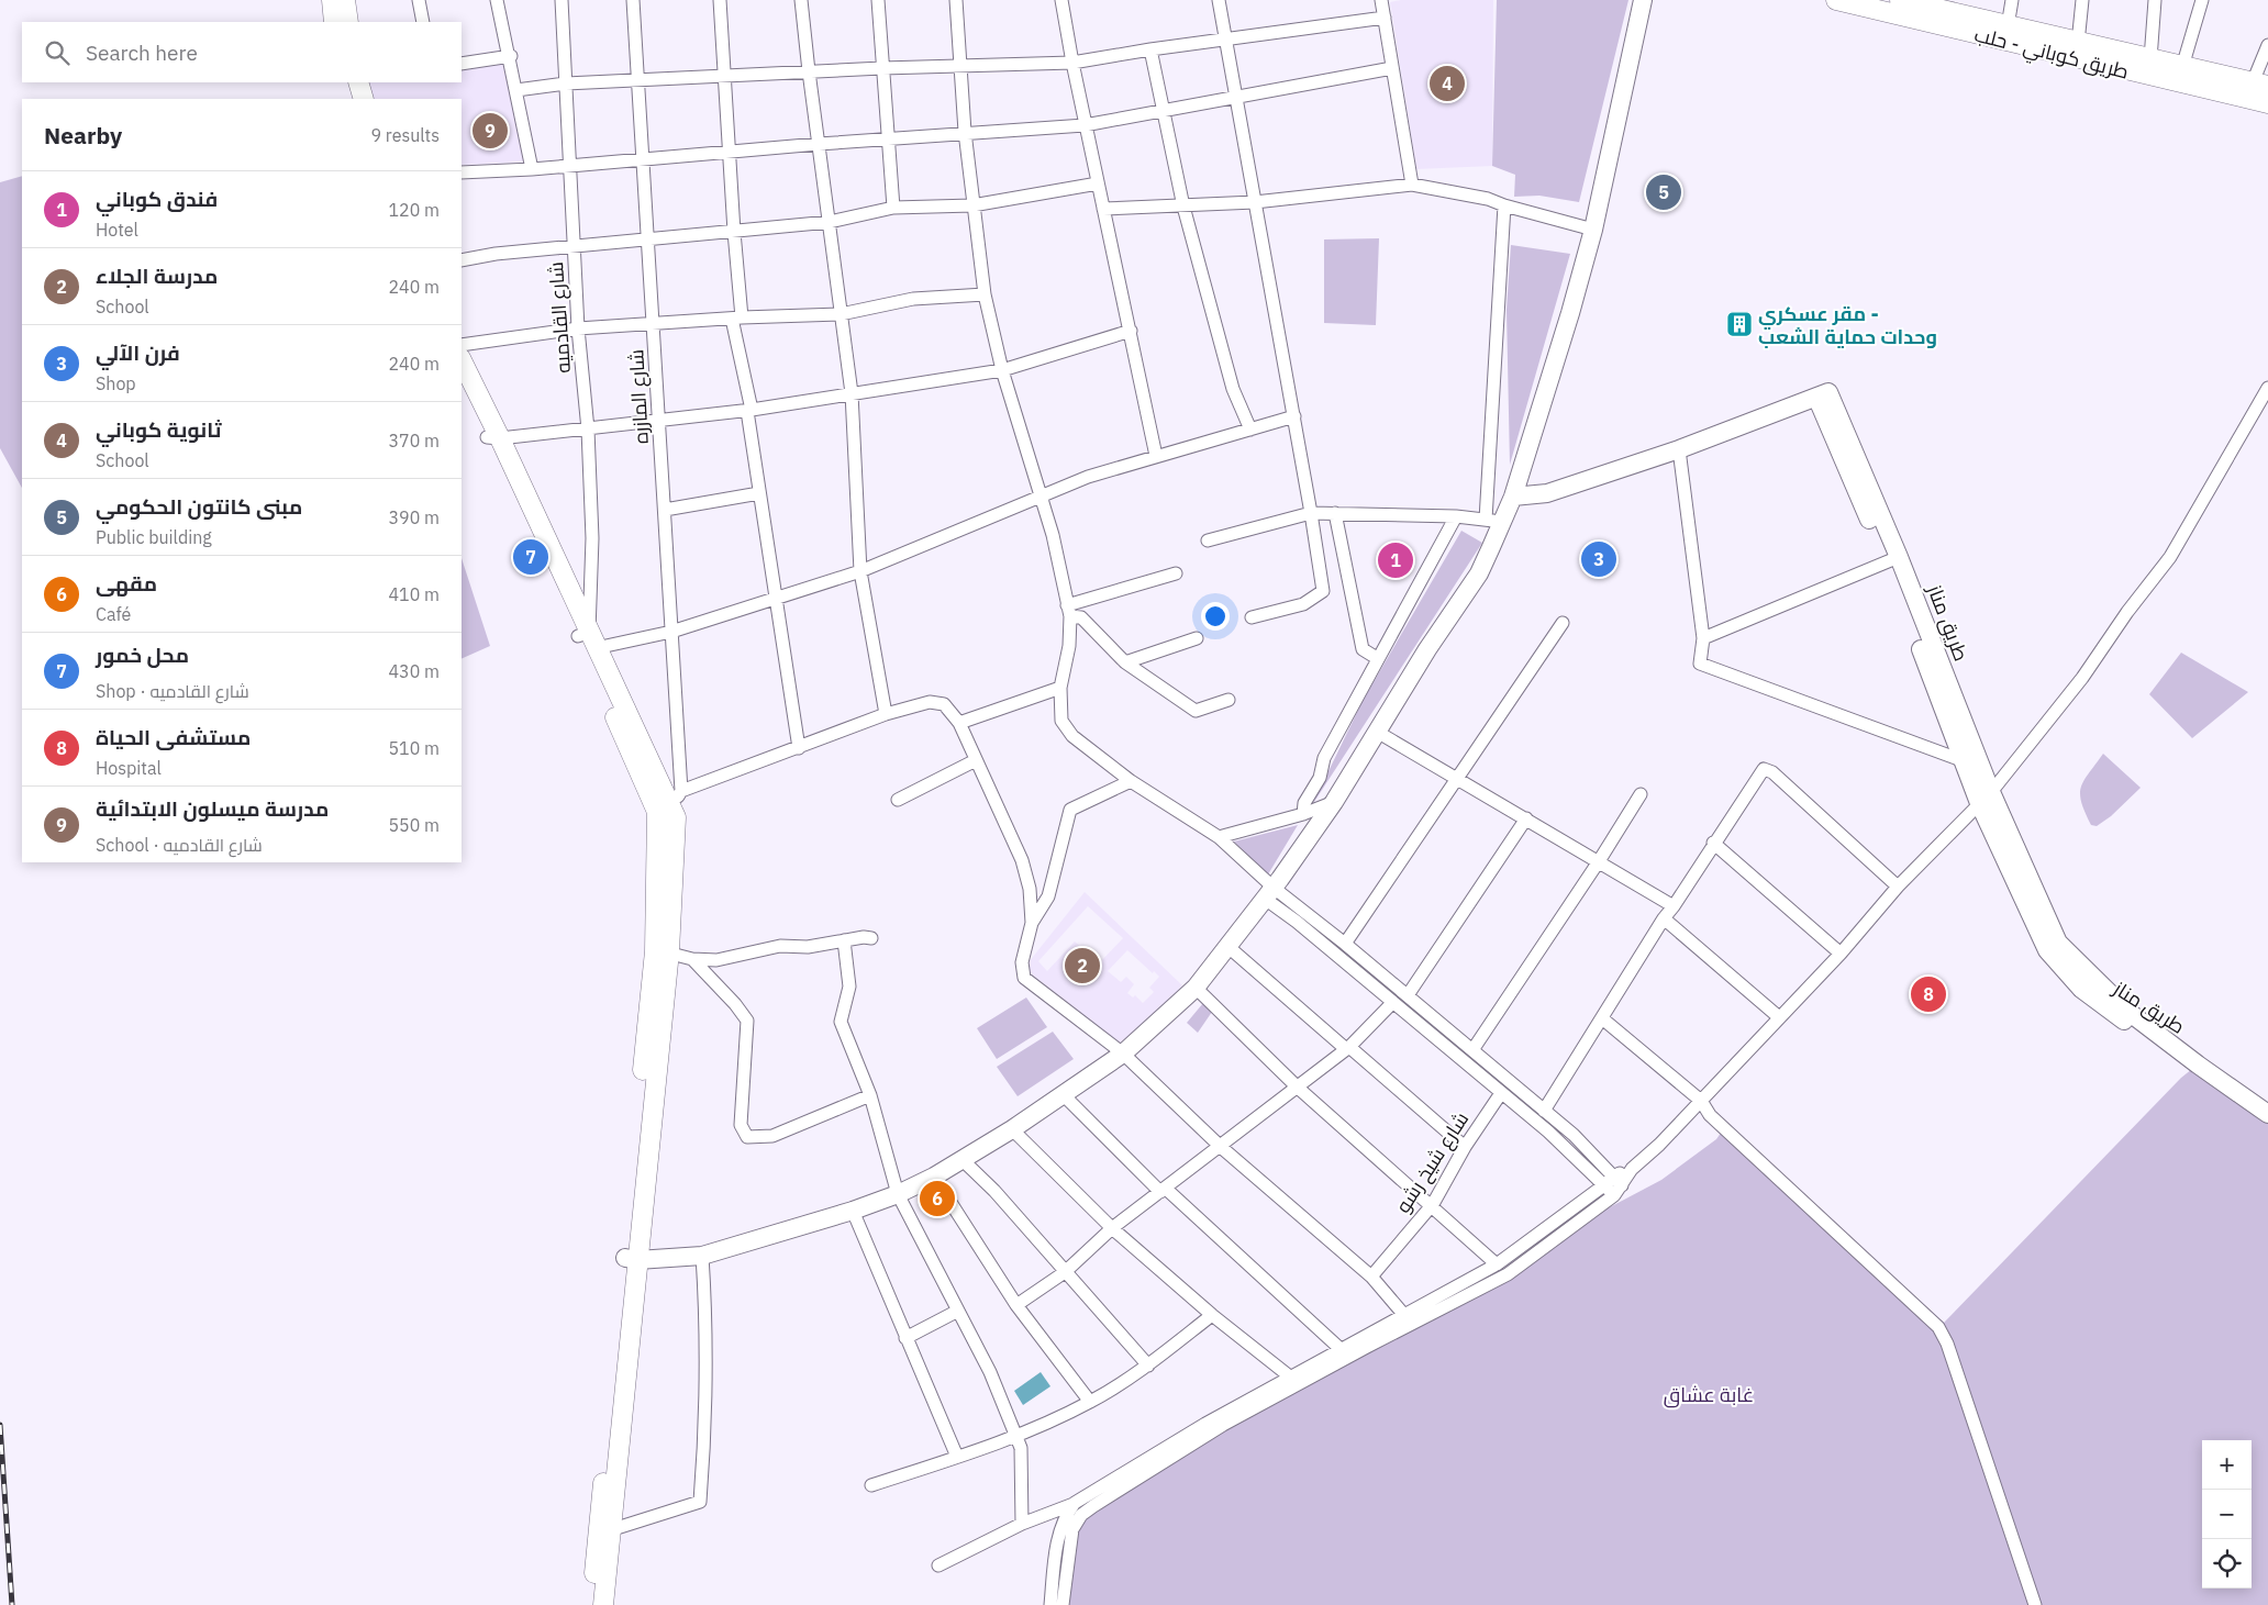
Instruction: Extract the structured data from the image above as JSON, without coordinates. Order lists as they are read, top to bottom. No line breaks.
{"streets":{"main road":["طريق كوباني - حلب","طريق مناز"],"street":["شارع القادميه","شارع المازره","شارع شيخ رشو"]},"parks":["غابة عشاق"],"places":{"building":["مقر عسكري - وحدات حماية الشعب"]},"page":{"search":"Search here","pins":["4","9","5","7","3","1","2","8","6"],"heading":["Nearby","9 results"],"list":[{"mark":"1","name":"فندق كوباني","note":"Hotel","value":"120 m"},{"mark":"2","name":"مدرسة الجلاء","note":"School","value":"240 m"},{"mark":"3","name":"فرن الآلي","note":"Shop","value":"240 m"},{"mark":"4","name":"ثانوية كوباني","note":"School","value":"370 m"},{"mark":"5","name":"مبنى كانتون الحكومي","note":"Public building","value":"390 m"},{"mark":"6","name":"مقهى","note":"Café","value":"410 m"},{"mark":"7","name":"محل خمور","note":"Shop · شارع القادميه","value":"430 m"},{"mark":"8","name":"مستشفى الحياة","note":"Hospital","value":"510 m"},{"mark":"9","name":"مدرسة ميسلون الابتدائية","note":"School · شارع القادميه","value":"550 m"}],"map_buttons":["+","−"]}}
